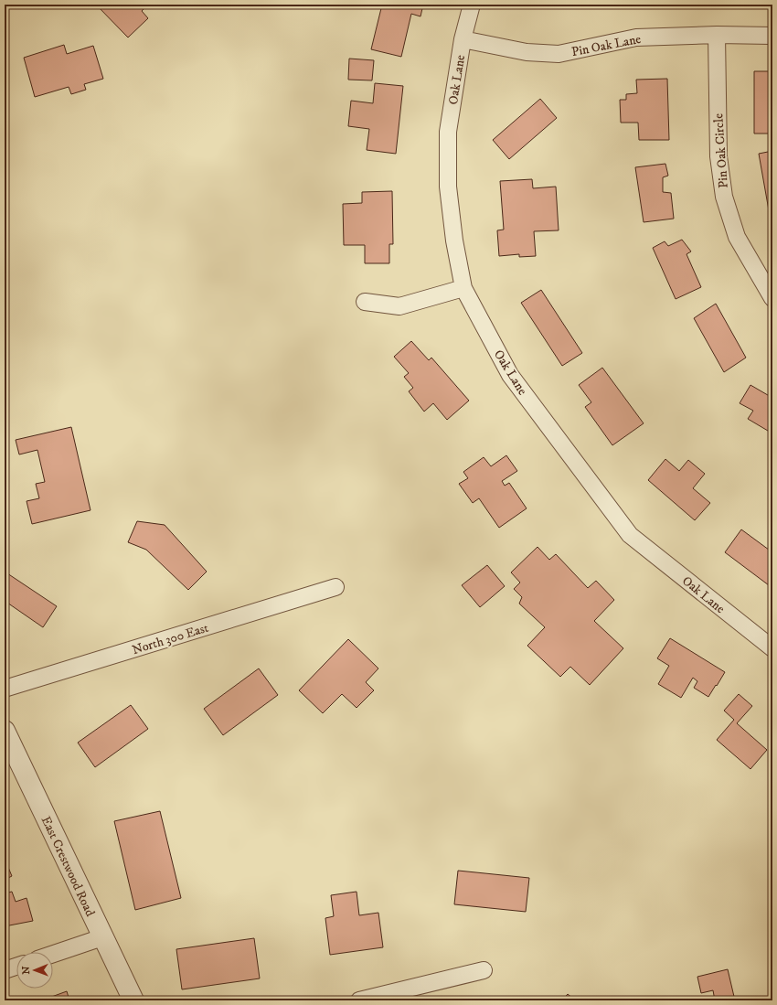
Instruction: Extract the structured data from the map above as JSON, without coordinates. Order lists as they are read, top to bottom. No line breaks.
{"streets":{"street":["Pin Oak Lane","Oak Lane","Pin Oak Circle","North 300 East","East Crestwood Road"]},"crossings":[["Pin Oak Lane","Oak Lane"],["Pin Oak Lane","Pin Oak Circle"]],"north":"left"}
